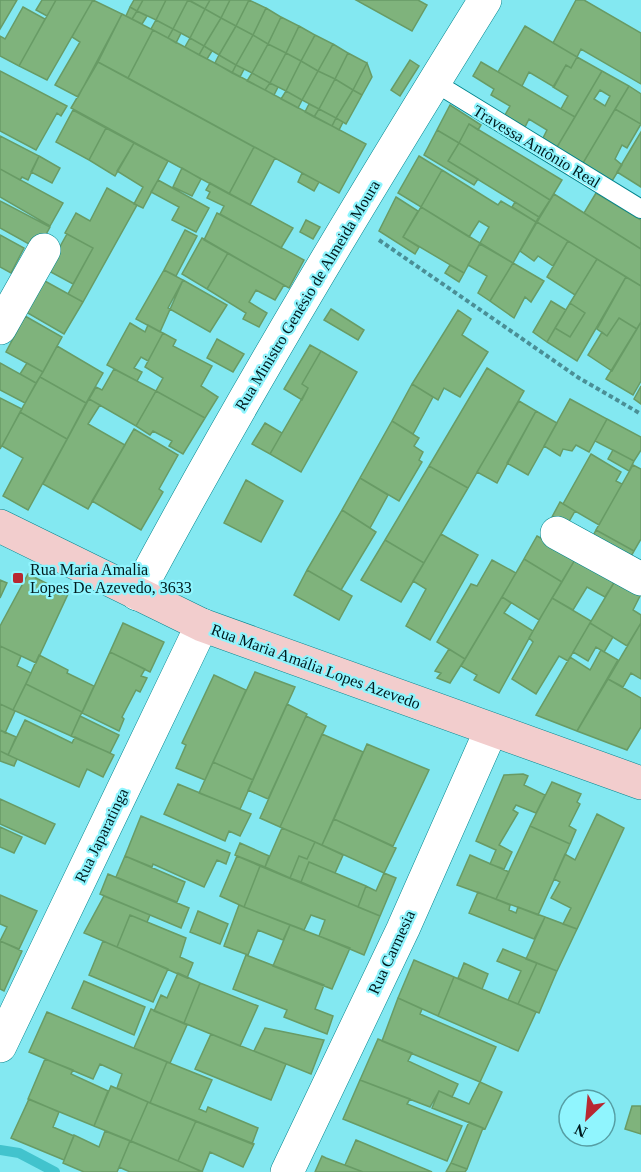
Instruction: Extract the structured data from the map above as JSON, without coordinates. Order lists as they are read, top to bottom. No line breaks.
{"streets":{"main road":["Rua Maria Amália Lopes Azevedo"],"street":["Rua Ministro Genésio de Almeida Moura","Rua Japaratinga","Rua Carmesia"],"lane":["Travessa Antônio Real"]},"crossings":[["Travessa Antônio Real","Rua Ministro Genésio de Almeida Moura"],["Rua Ministro Genésio de Almeida Moura","Rua Maria Amália Lopes Azevedo"],["Rua Maria Amália Lopes Azevedo","Rua Japaratinga"],["Rua Maria Amália Lopes Azevedo","Rua Carmesia"]],"places":{"transit":["Rua Maria Amalia Lopes De Azevedo, 3633"]},"north":"bottom left"}
